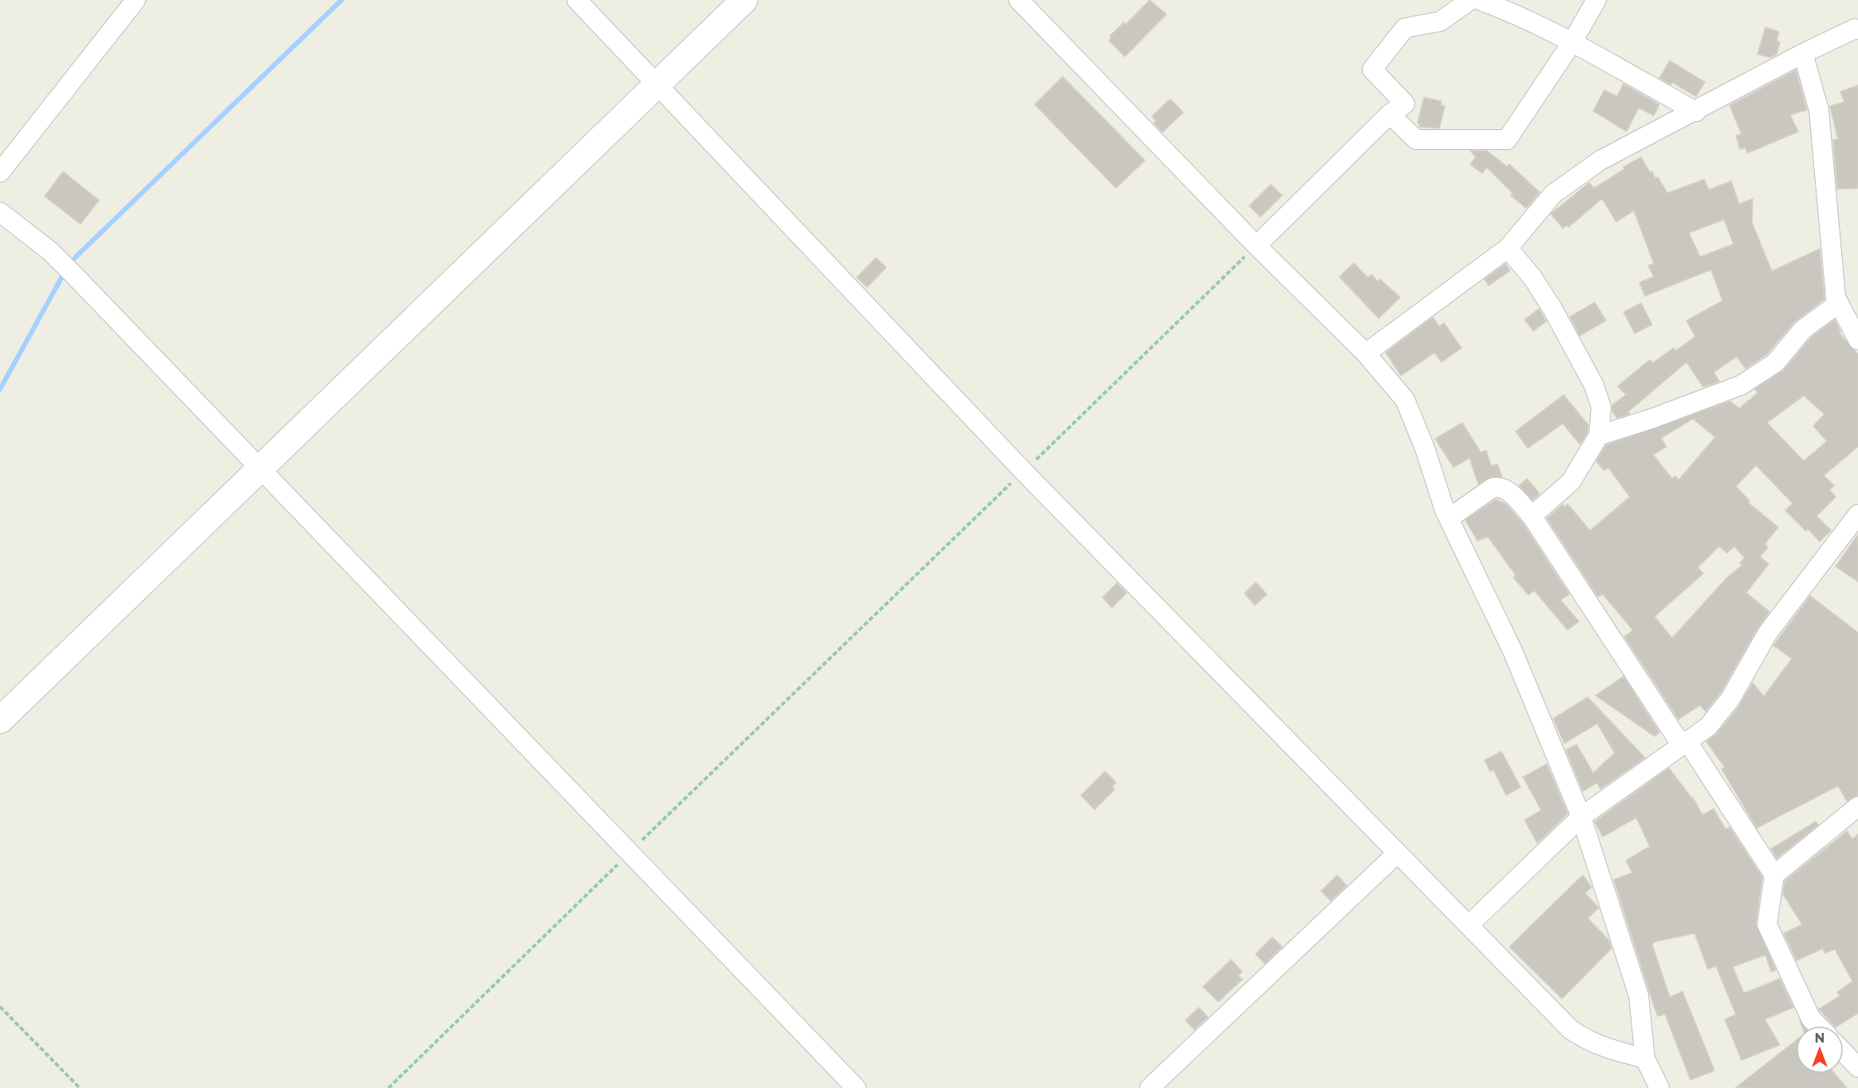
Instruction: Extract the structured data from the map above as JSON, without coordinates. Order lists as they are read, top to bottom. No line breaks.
{"north":"top"}
